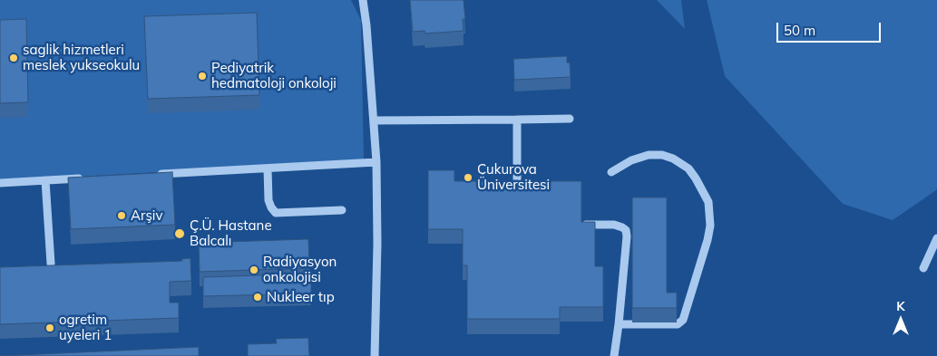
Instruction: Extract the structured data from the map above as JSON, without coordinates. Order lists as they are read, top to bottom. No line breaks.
{"places":["saglik hizmetleri meslek yukseokulu","Pediyatrik hedmatoloji onkoloji","Çukurova Üniversitesi","Arşiv","Ç.Ü. Hastane Balcalı","Radiyasyon onkolojisi","Nukleer tıp","ogretim uyeleri 1"],"scale_bar":"50 m","north":"top"}
